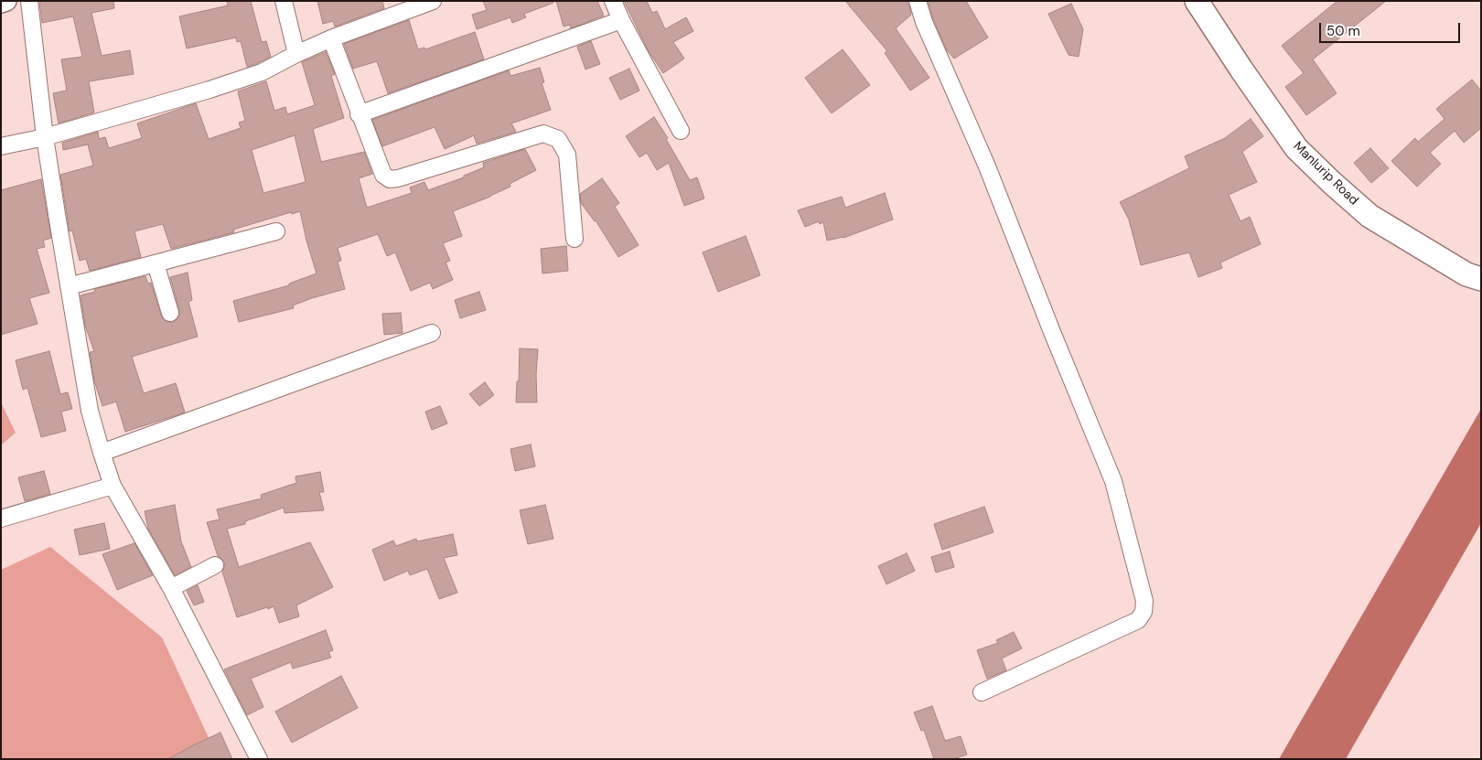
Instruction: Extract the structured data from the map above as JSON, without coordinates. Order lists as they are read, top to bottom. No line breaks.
{"streets":{"main road":["Manlurip Road"]},"scale_bar":"50 m"}
